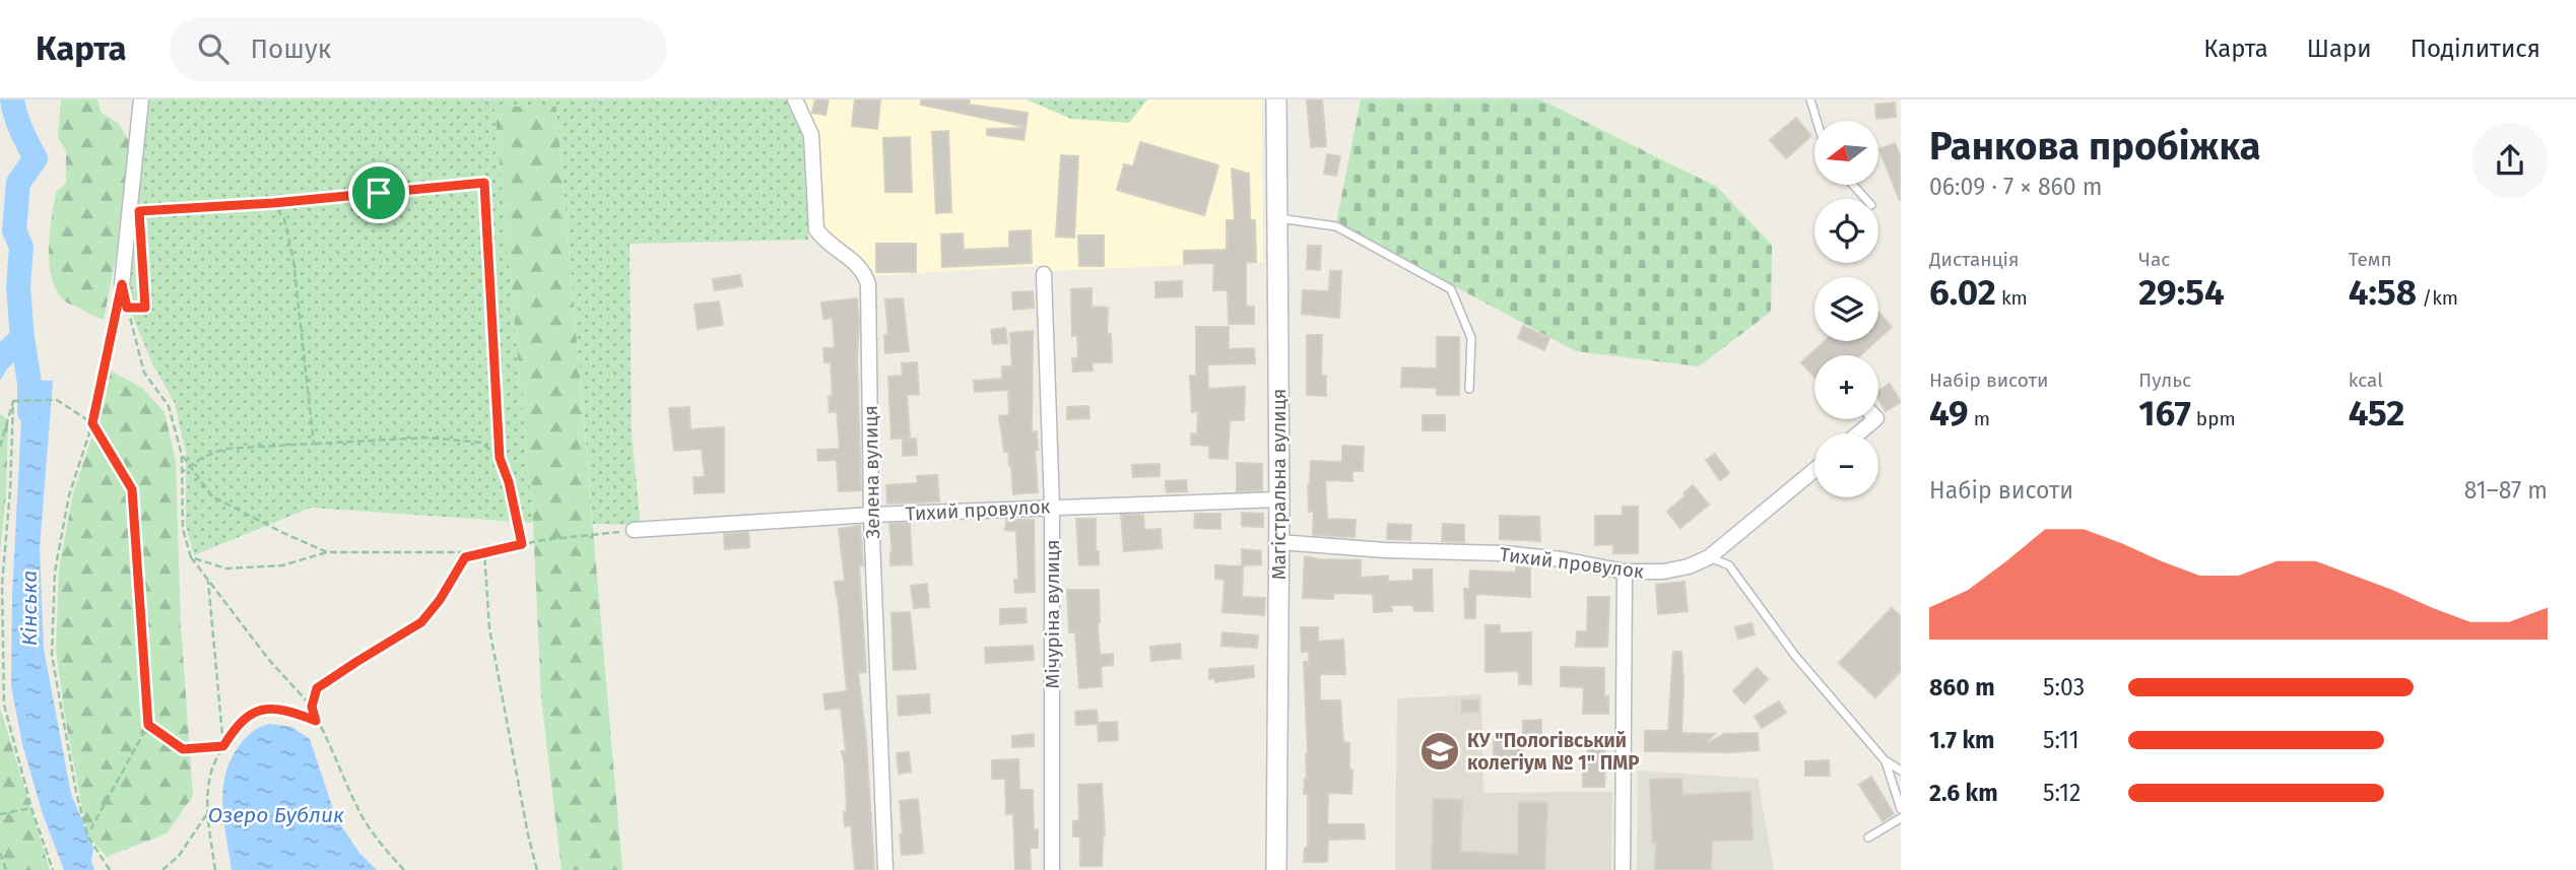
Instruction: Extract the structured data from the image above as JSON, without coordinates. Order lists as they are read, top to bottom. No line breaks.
{"streets":{"main road":["Магістральна вулиця"],"street":["Зелена вулиця","Тихий провулок","Мічуріна вулиця"]},"crossings":[["Зелена вулиця","Тихий провулок"],["Магістральна вулиця","Тихий провулок"],["Тихий провулок","Мічуріна вулиця"]],"water":["Кінська","Озеро Бублик"],"places":{"school or university":["КУ \"Пологівський колегіум № 1\" ПМР"]},"north":"left","page":{"header":"Карта","search":"Пошук","nav":["Карта","Шари","Поділитися"],"heading":["Ранкова пробіжка","06:09 · 7 × 860 m"],"map_buttons":["+","−"],"stats":[["Дистанція","6.02 km"],["Час","29:54"],["Темп","4:58 /km"],["Набір висоти","49 m"],["Пульс","167 bpm"],["kcal","452"]],"chart":["Набір висоти","81–87 m"],"list":[{"name":"860 m","note":"5:03"},{"name":"1.7 km","note":"5:11"},{"name":"2.6 km","note":"5:12"}]}}
